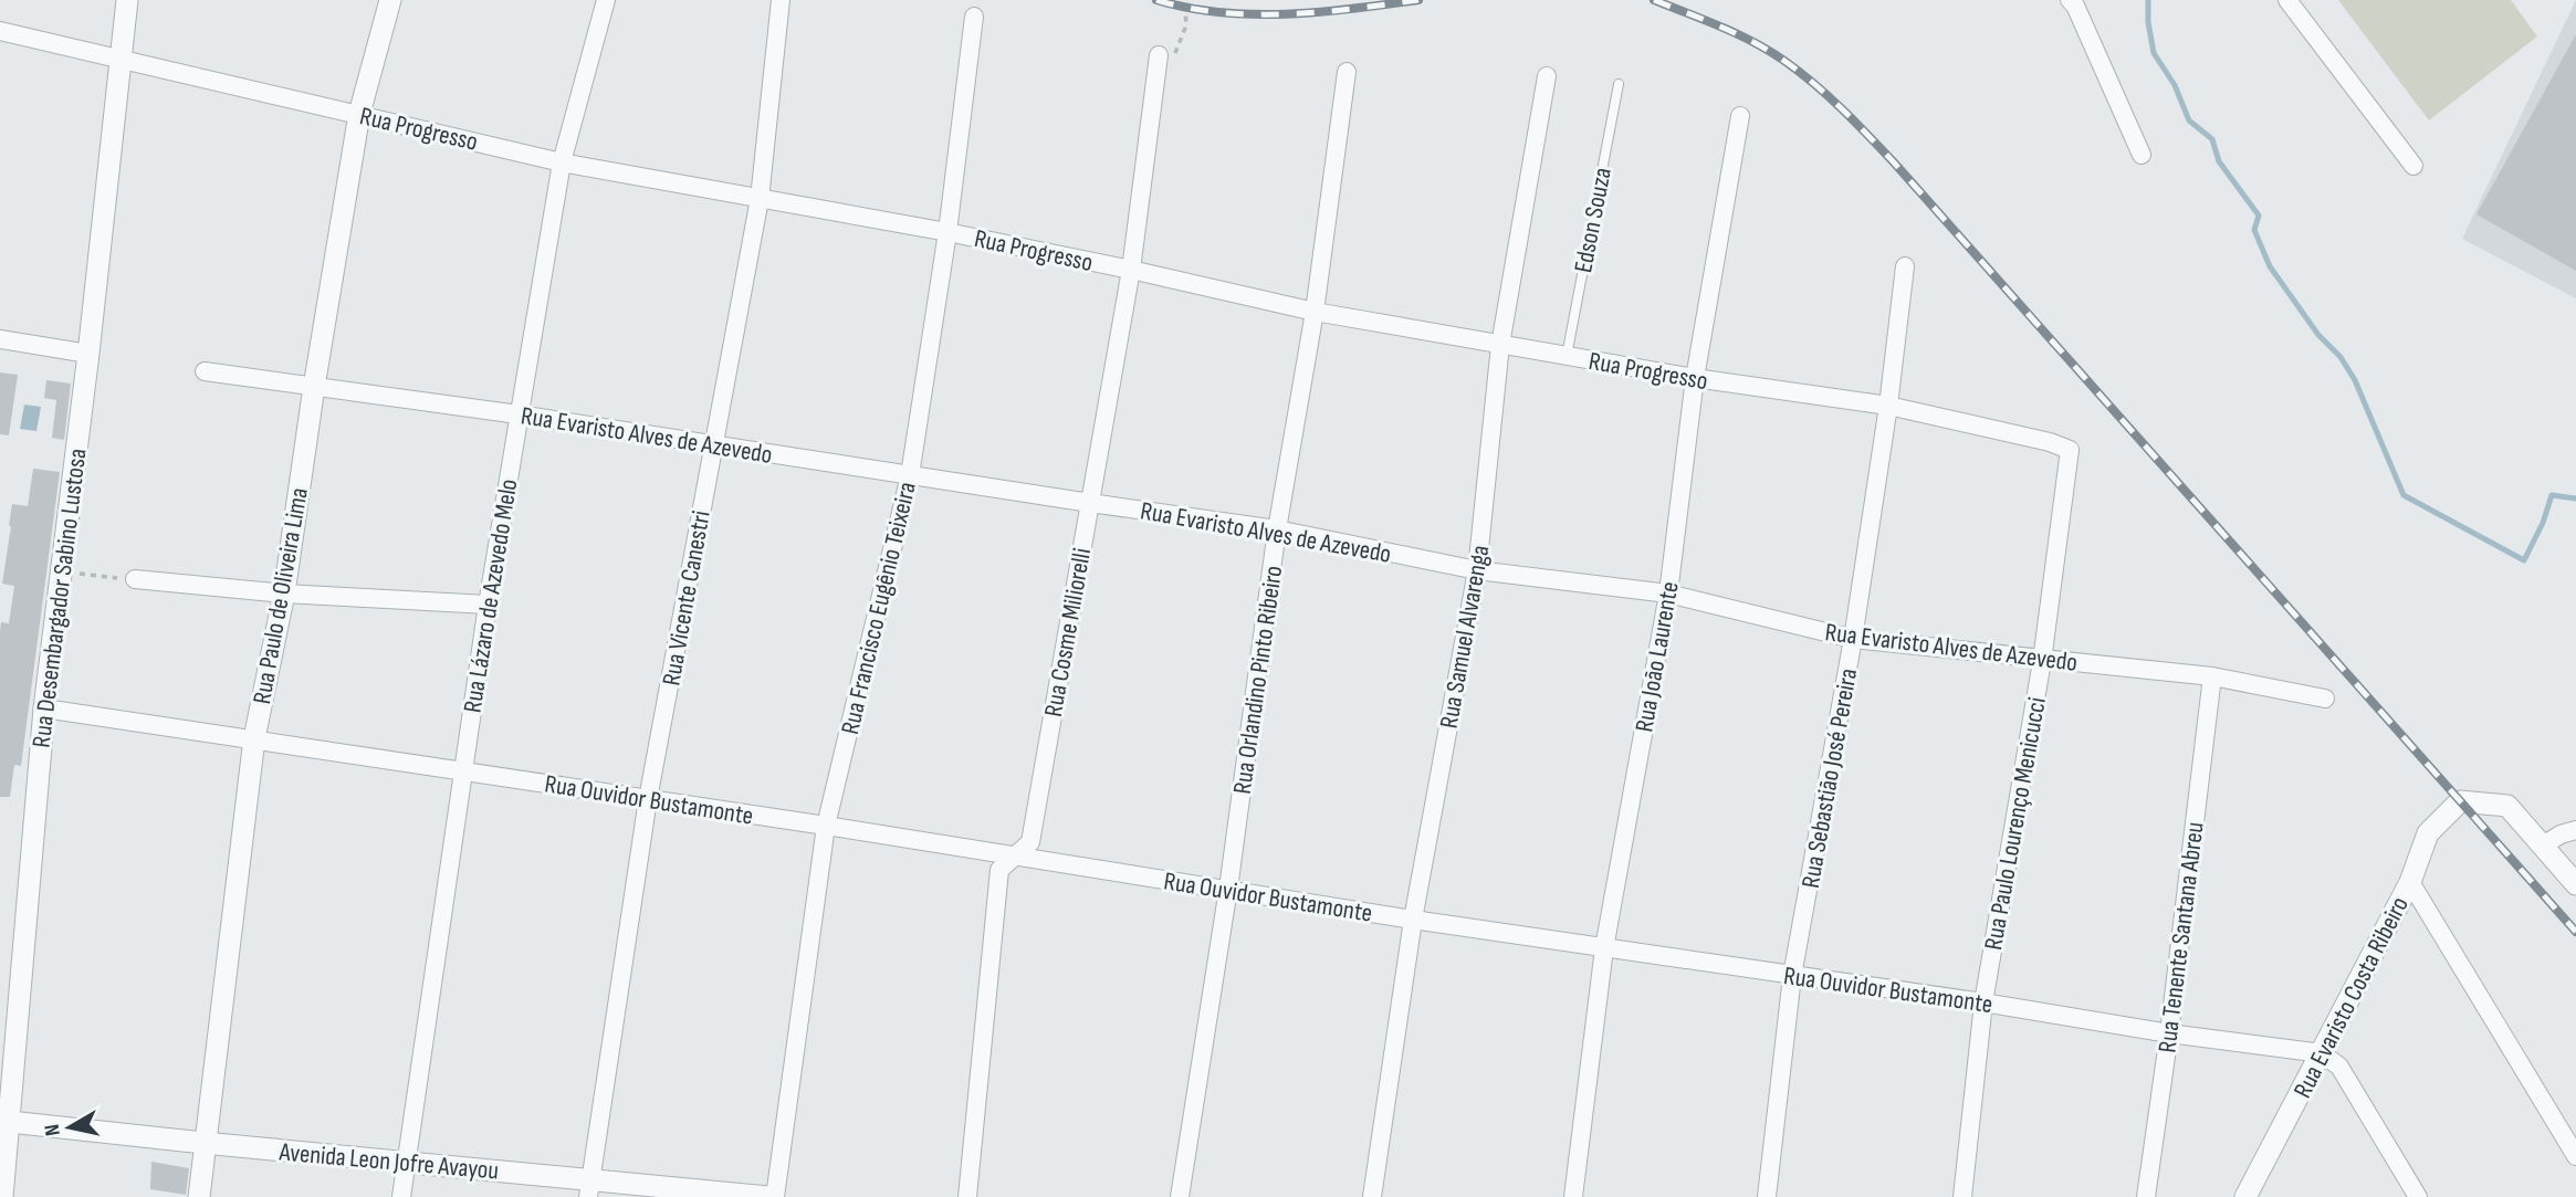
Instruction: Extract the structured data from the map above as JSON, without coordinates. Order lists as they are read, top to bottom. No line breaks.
{"streets":{"street":["Rua Progresso","Rua Evaristo Alves de Azevedo","Rua Paulo de Oliveira Lima","Rua Lázaro de Azevedo Melo","Rua Desembargador Sabino Lustosa","Rua Vicente Canestri","Rua Francisco Eugênio Teixeira","Rua Cosme Miliorelli","Rua Samuel Alvarenga","Rua João Laurente","Rua Orlandino Pinto Ribeiro","Rua Sebastião José Pereira","Rua Ouvidor Bustamonte","Rua Paulo Lourenço Menicucci","Rua Tenente Santana Abreu","Rua Evaristo Costa Ribeiro","Avenida Leon Jofre Avayou"],"lane":["Edson Souza"]},"crossings":[["Rua Progresso","Edson Souza"],["Rua Progresso","Rua Paulo de Oliveira Lima"],["Rua Progresso","Rua Lázaro de Azevedo Melo"],["Rua Progresso","Rua Desembargador Sabino Lustosa"],["Rua Progresso","Rua Vicente Canestri"],["Rua Progresso","Rua Francisco Eugênio Teixeira"],["Rua Progresso","Rua Cosme Miliorelli"],["Rua Progresso","Rua Samuel Alvarenga"],["Rua Progresso","Rua João Laurente"],["Rua Progresso","Rua Orlandino Pinto Ribeiro"],["Rua Progresso","Rua Sebastião José Pereira"],["Rua Progresso","Rua Paulo Lourenço Menicucci"],["Rua Evaristo Alves de Azevedo","Rua Paulo de Oliveira Lima"],["Rua Evaristo Alves de Azevedo","Rua Lázaro de Azevedo Melo"],["Rua Evaristo Alves de Azevedo","Rua Vicente Canestri"],["Rua Evaristo Alves de Azevedo","Rua Francisco Eugênio Teixeira"],["Rua Evaristo Alves de Azevedo","Rua Cosme Miliorelli"],["Rua Evaristo Alves de Azevedo","Rua Samuel Alvarenga"],["Rua Evaristo Alves de Azevedo","Rua João Laurente"],["Rua Evaristo Alves de Azevedo","Rua Orlandino Pinto Ribeiro"],["Rua Evaristo Alves de Azevedo","Rua Sebastião José Pereira"],["Rua Evaristo Alves de Azevedo","Rua Paulo Lourenço Menicucci"],["Rua Evaristo Alves de Azevedo","Rua Tenente Santana Abreu"],["Rua Paulo de Oliveira Lima","Rua Ouvidor Bustamonte"],["Rua Paulo de Oliveira Lima","Avenida Leon Jofre Avayou"],["Rua Lázaro de Azevedo Melo","Rua Ouvidor Bustamonte"],["Rua Lázaro de Azevedo Melo","Avenida Leon Jofre Avayou"],["Rua Desembargador Sabino Lustosa","Rua Ouvidor Bustamonte"],["Rua Desembargador Sabino Lustosa","Avenida Leon Jofre Avayou"],["Rua Vicente Canestri","Rua Ouvidor Bustamonte"],["Rua Vicente Canestri","Avenida Leon Jofre Avayou"],["Rua Francisco Eugênio Teixeira","Rua Ouvidor Bustamonte"],["Rua Cosme Miliorelli","Rua Ouvidor Bustamonte"],["Rua Samuel Alvarenga","Rua Ouvidor Bustamonte"],["Rua João Laurente","Rua Ouvidor Bustamonte"],["Rua Orlandino Pinto Ribeiro","Rua Ouvidor Bustamonte"],["Rua Sebastião José Pereira","Rua Ouvidor Bustamonte"],["Rua Ouvidor Bustamonte","Rua Paulo Lourenço Menicucci"],["Rua Ouvidor Bustamonte","Rua Tenente Santana Abreu"],["Rua Ouvidor Bustamonte","Rua Evaristo Costa Ribeiro"]],"north":"left"}
